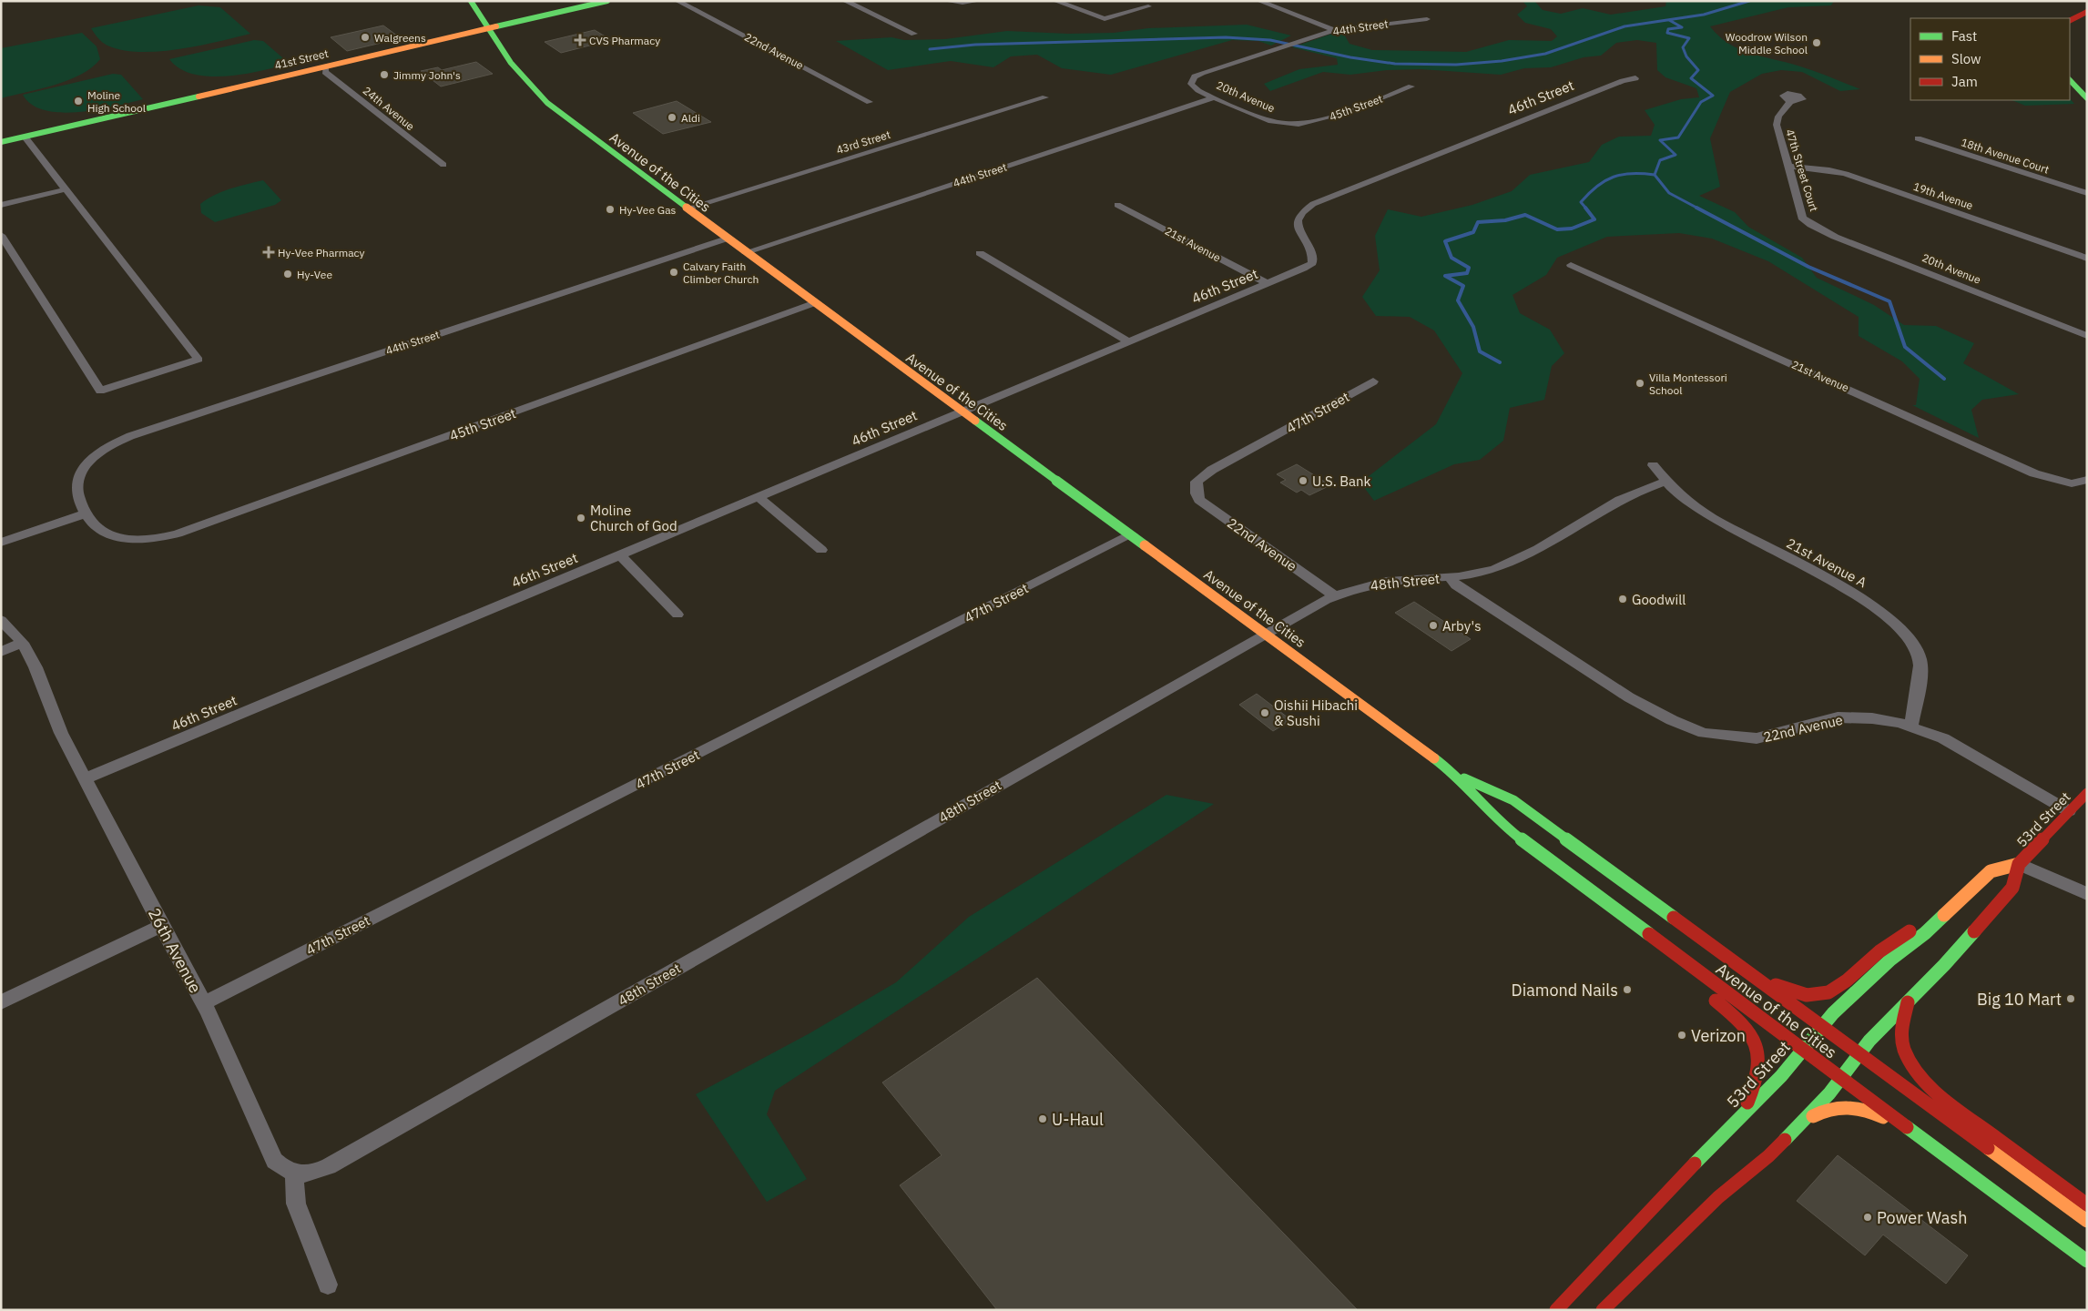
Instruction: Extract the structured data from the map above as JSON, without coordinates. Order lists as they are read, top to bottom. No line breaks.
{"streets":{"main road":["41st Street","Avenue of the Cities","53rd Street"],"street":["44th Street","22nd Avenue","20th Avenue","46th Street","45th Street","24th Avenue","43rd Street","18th Avenue Court","47th Street Court","19th Avenue","21st Avenue","47th Street","21st Avenue A","48th Street","26th Avenue"]},"crossings":[["44th Street","20th Avenue"],["44th Street","45th Street"],["44th Street","Avenue of the Cities"],["22nd Avenue","47th Street"],["22nd Avenue","21st Avenue A"],["22nd Avenue","48th Street"],["22nd Avenue","53rd Street"],["41st Street","24th Avenue"],["41st Street","Avenue of the Cities"],["20th Avenue","45th Street"],["20th Avenue","47th Street Court"],["46th Street","Avenue of the Cities"],["46th Street","21st Avenue"],["46th Street","26th Avenue"],["45th Street","Avenue of the Cities"],["43rd Street","Avenue of the Cities"],["47th Street Court","19th Avenue"],["Avenue of the Cities","47th Street"],["Avenue of the Cities","48th Street"],["Avenue of the Cities","53rd Street"],["47th Street","26th Avenue"],["21st Avenue A","48th Street"],["48th Street","26th Avenue"]],"places":{"other":["Walgreens","Woodrow Wilson Middle School","Jimmy John's","Moline High School","Aldi","Hy-Vee Gas","Calvary Faith Climber Church","Hy-Vee","Villa Montessori School","U.S. Bank","Moline Church of God","Goodwill","Arby's","Oishii Hibachi & Sushi","Diamond Nails","Big 10 Mart","Verizon","U-Haul","Power Wash"],"health":["CVS Pharmacy","Hy-Vee Pharmacy"]},"legend":["Fast","Slow","Jam"]}
